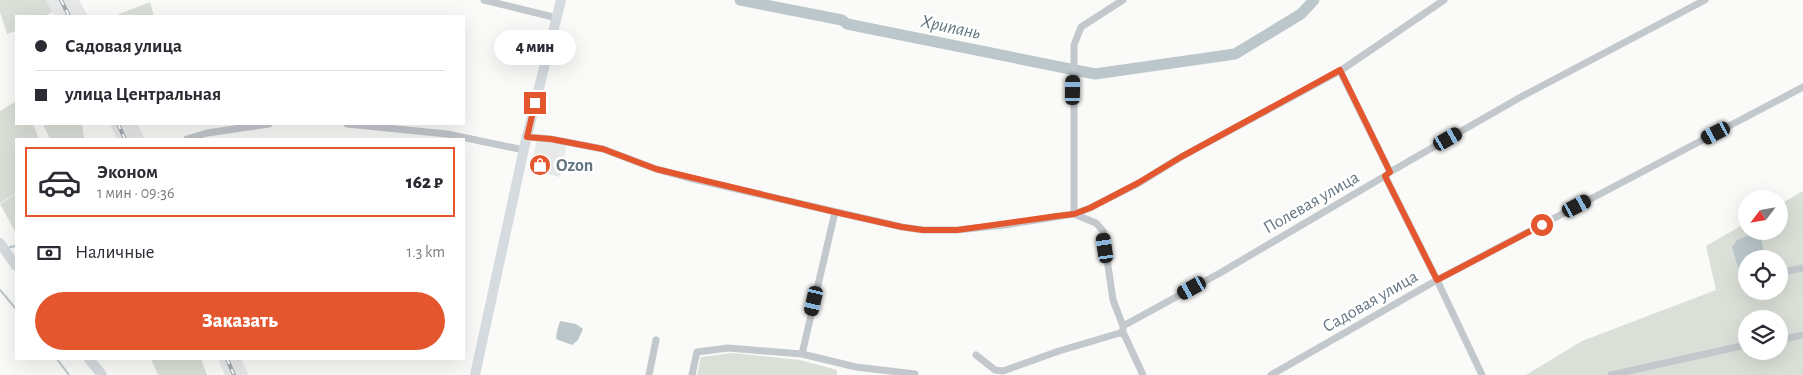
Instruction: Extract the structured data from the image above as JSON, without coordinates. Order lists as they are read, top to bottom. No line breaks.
{"streets":{"street":["Полевая улица","Садовая улица"]},"water":["Хрипань"],"places":{"shop":["Ozon"]},"north":"bottom left","page":{"banner":["Садовая улица","улица Центральная"],"bubble":"4 мин","list":[{"name":"Эконом","note":"1 мин · 09:36","value":"162 ₽"}],"pay":["Наличные","1.3 km"],"buttons":"Заказать"}}
